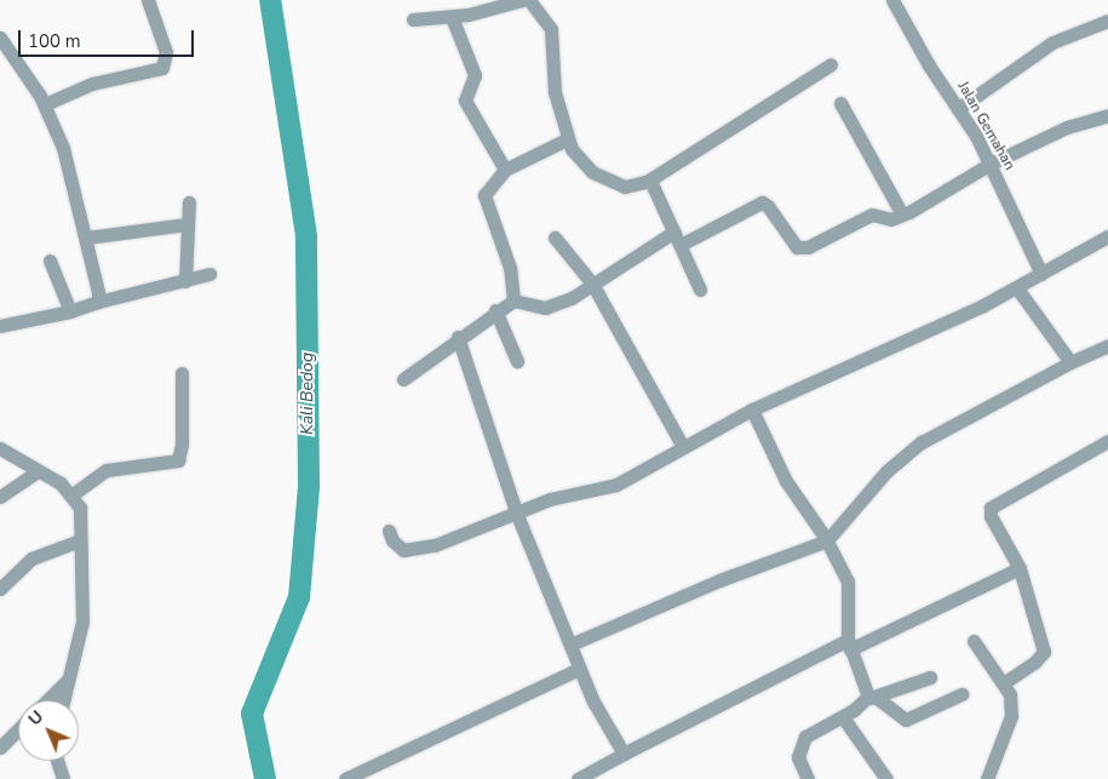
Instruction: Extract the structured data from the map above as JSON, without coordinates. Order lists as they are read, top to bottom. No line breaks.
{"streets":{"street":["Jalan Gemahan"]},"water":["Kali Bedog"],"scale_bar":"100 m","north":"top left"}
